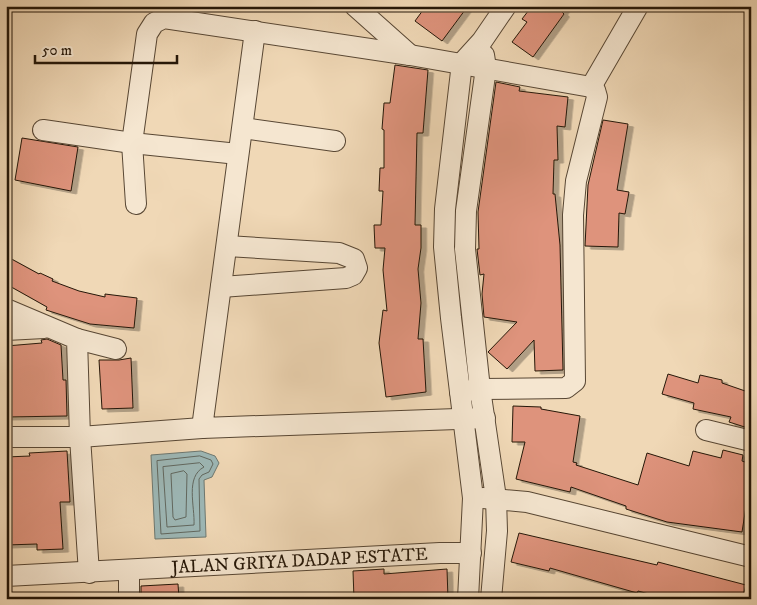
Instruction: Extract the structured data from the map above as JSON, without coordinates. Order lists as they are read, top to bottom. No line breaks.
{"streets":{"street":["JALAN GRIYA DADAP ESTATE"]},"scale_bar":"50 m"}
